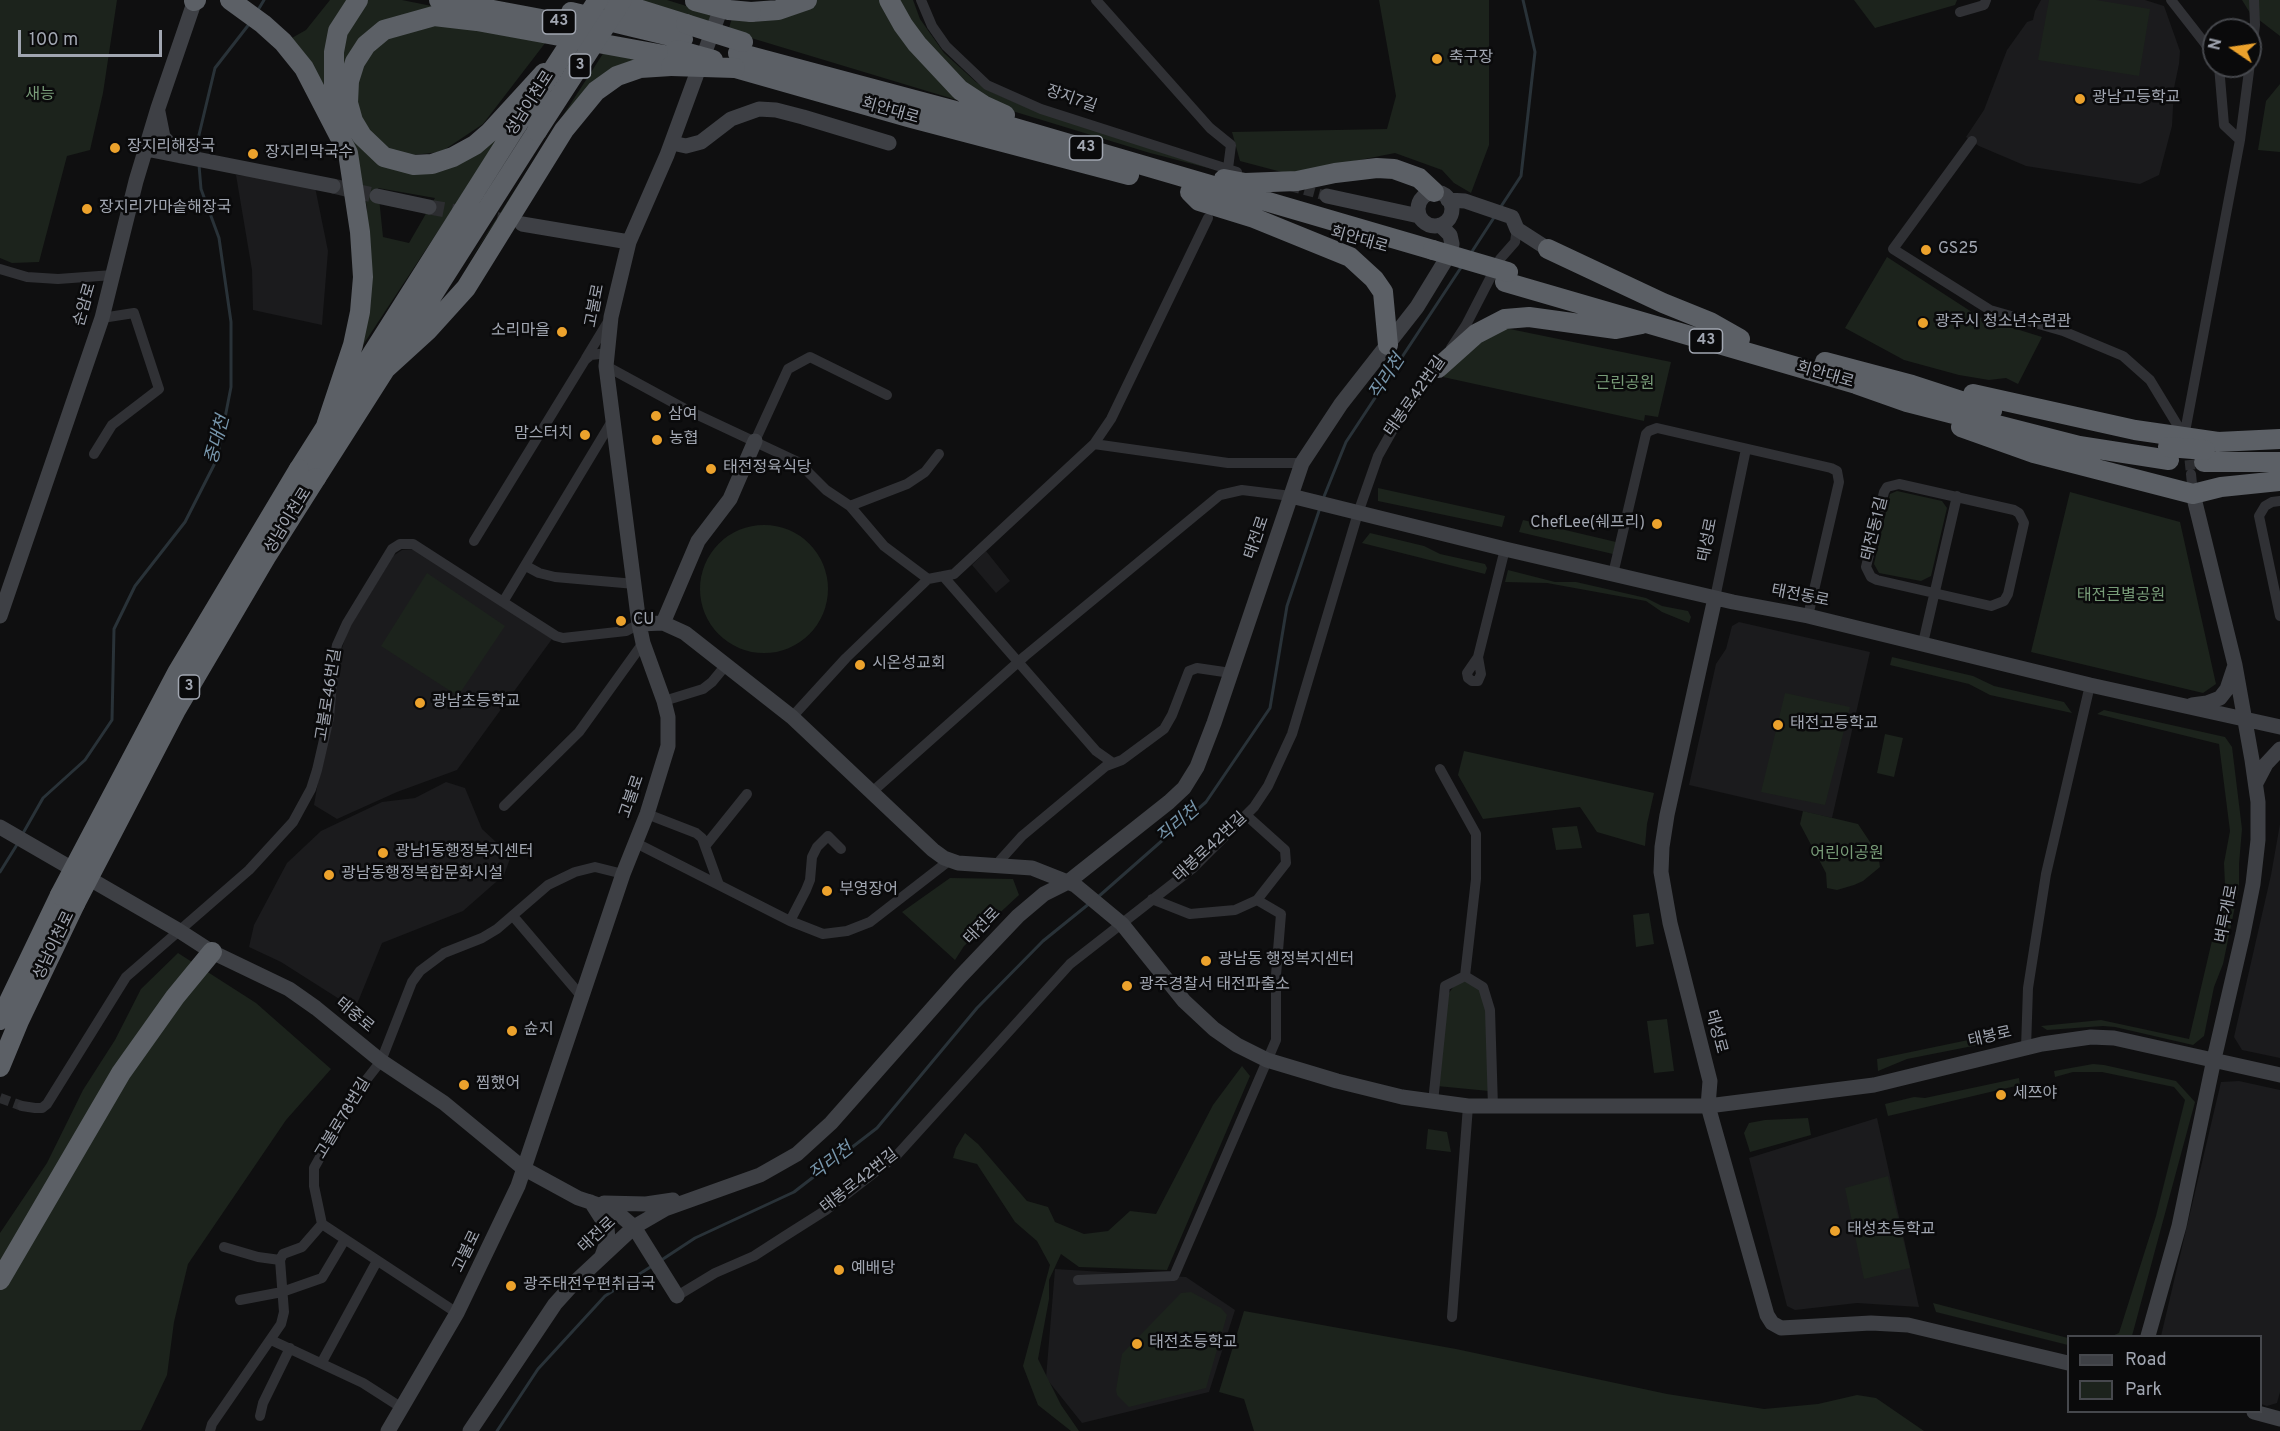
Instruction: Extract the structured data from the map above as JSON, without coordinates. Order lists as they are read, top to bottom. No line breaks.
{"streets":{"highway":["43","3","성남이천로","회안대로"],"street":["장지7길","순암로","고불로","태봉로42번길","태전동1길","태전로","태성로","태전동로","고불로46번길","벼루개로","태중로","태봉로","고불로78번길"]},"crossings":[["고불로","고불로46번길"],["고불로","태중로"],["고불로","고불로78번길"],["태봉로42번길","태전동로"],["태봉로42번길","태봉로"],["태전로","태전동로"],["태전로","태중로"],["태전로","태봉로"],["태성로","태전동로"],["태성로","태봉로"],["태전동로","벼루개로"],["고불로46번길","태중로"],["벼루개로","태봉로"],["태중로","고불로78번길"]],"water":["직리천","중대천"],"parks":["새능","근린공원","태전큰별공원","어린이공원"],"places":["축구장","광남고등학교","장지리해장국","장지리막국수","장지리가마솥해장국","GS25","광주시 청소년수련관","소리마을","삼여","맘스터치","농협","태전정육식당","ChefLee(쉐프리)","CU","시온성교회","광남초등학교","태전고등학교","광남1동행정복지센터","광남동행정복합문화시설","부영장어","광남동 행정복지센터","광주경찰서 태전파출소","슌지","찜했어","세쯔야","태성초등학교","예배당","광주태전우편취급국","태전초등학교"],"legend":["Road","Park"],"scale_bar":"100 m","north":"left"}
